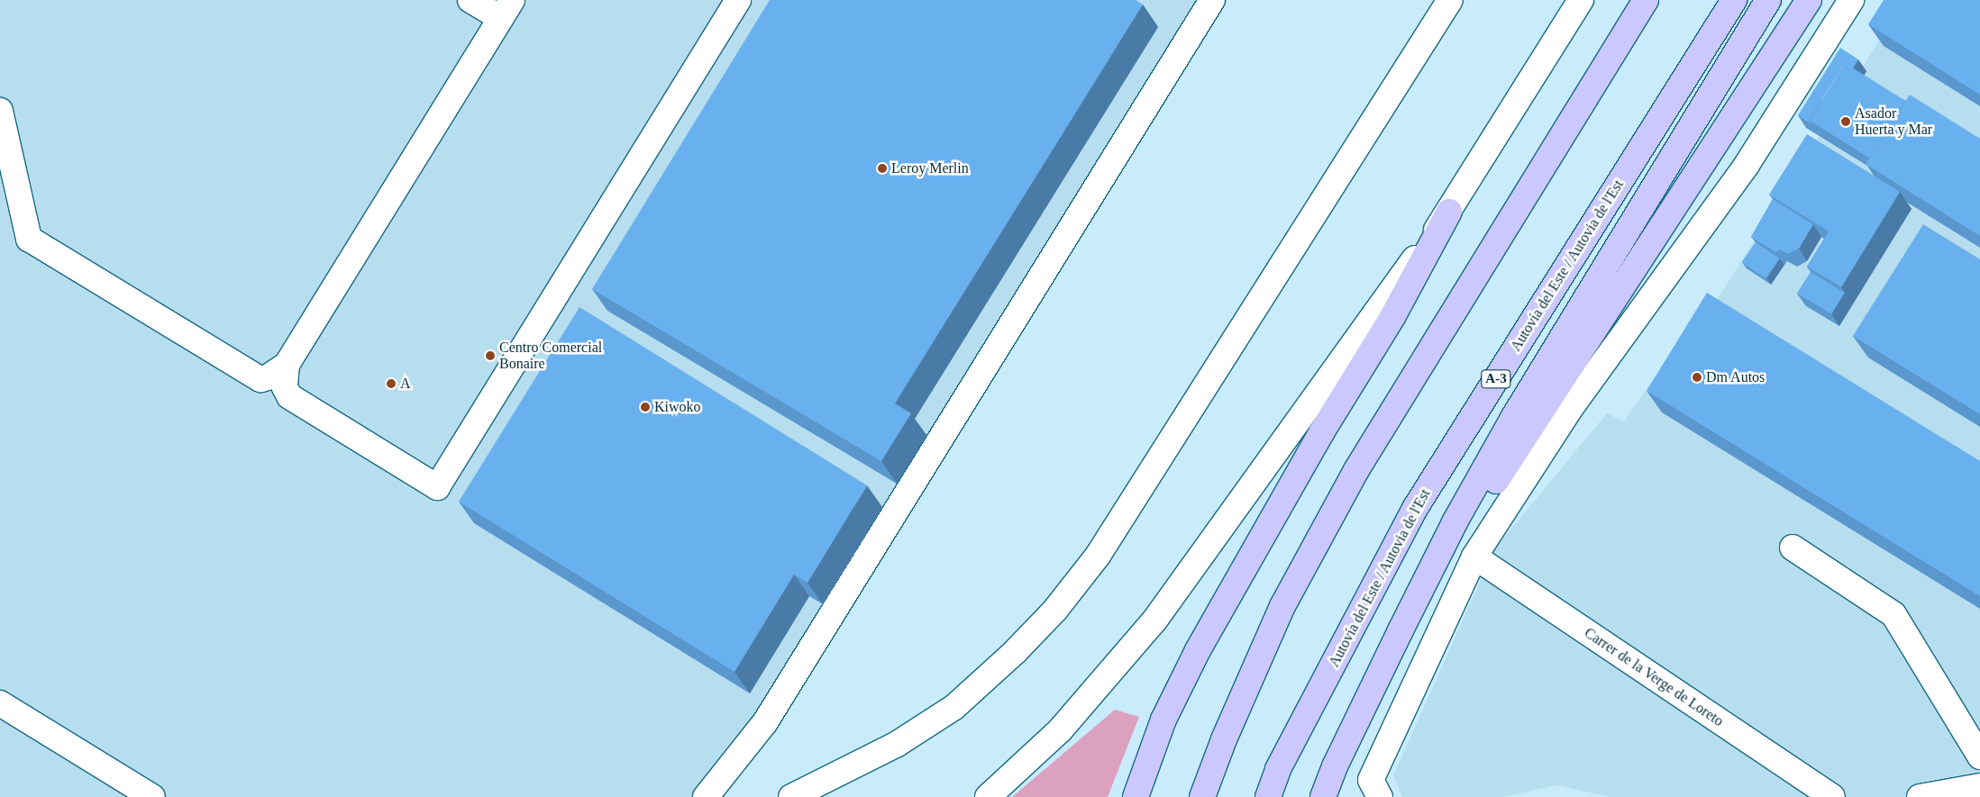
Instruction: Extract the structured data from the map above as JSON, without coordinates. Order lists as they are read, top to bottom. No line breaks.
{"streets":{"highway":["Autovía del Este / Autovia de l'Est","A-3"],"street":["Carrer de la Verge de Loreto"]},"places":["Asador Huerta y Mar","Leroy Merlin","Centro Comercial Bonaire","Dm Autos","A","Kiwoko"]}
